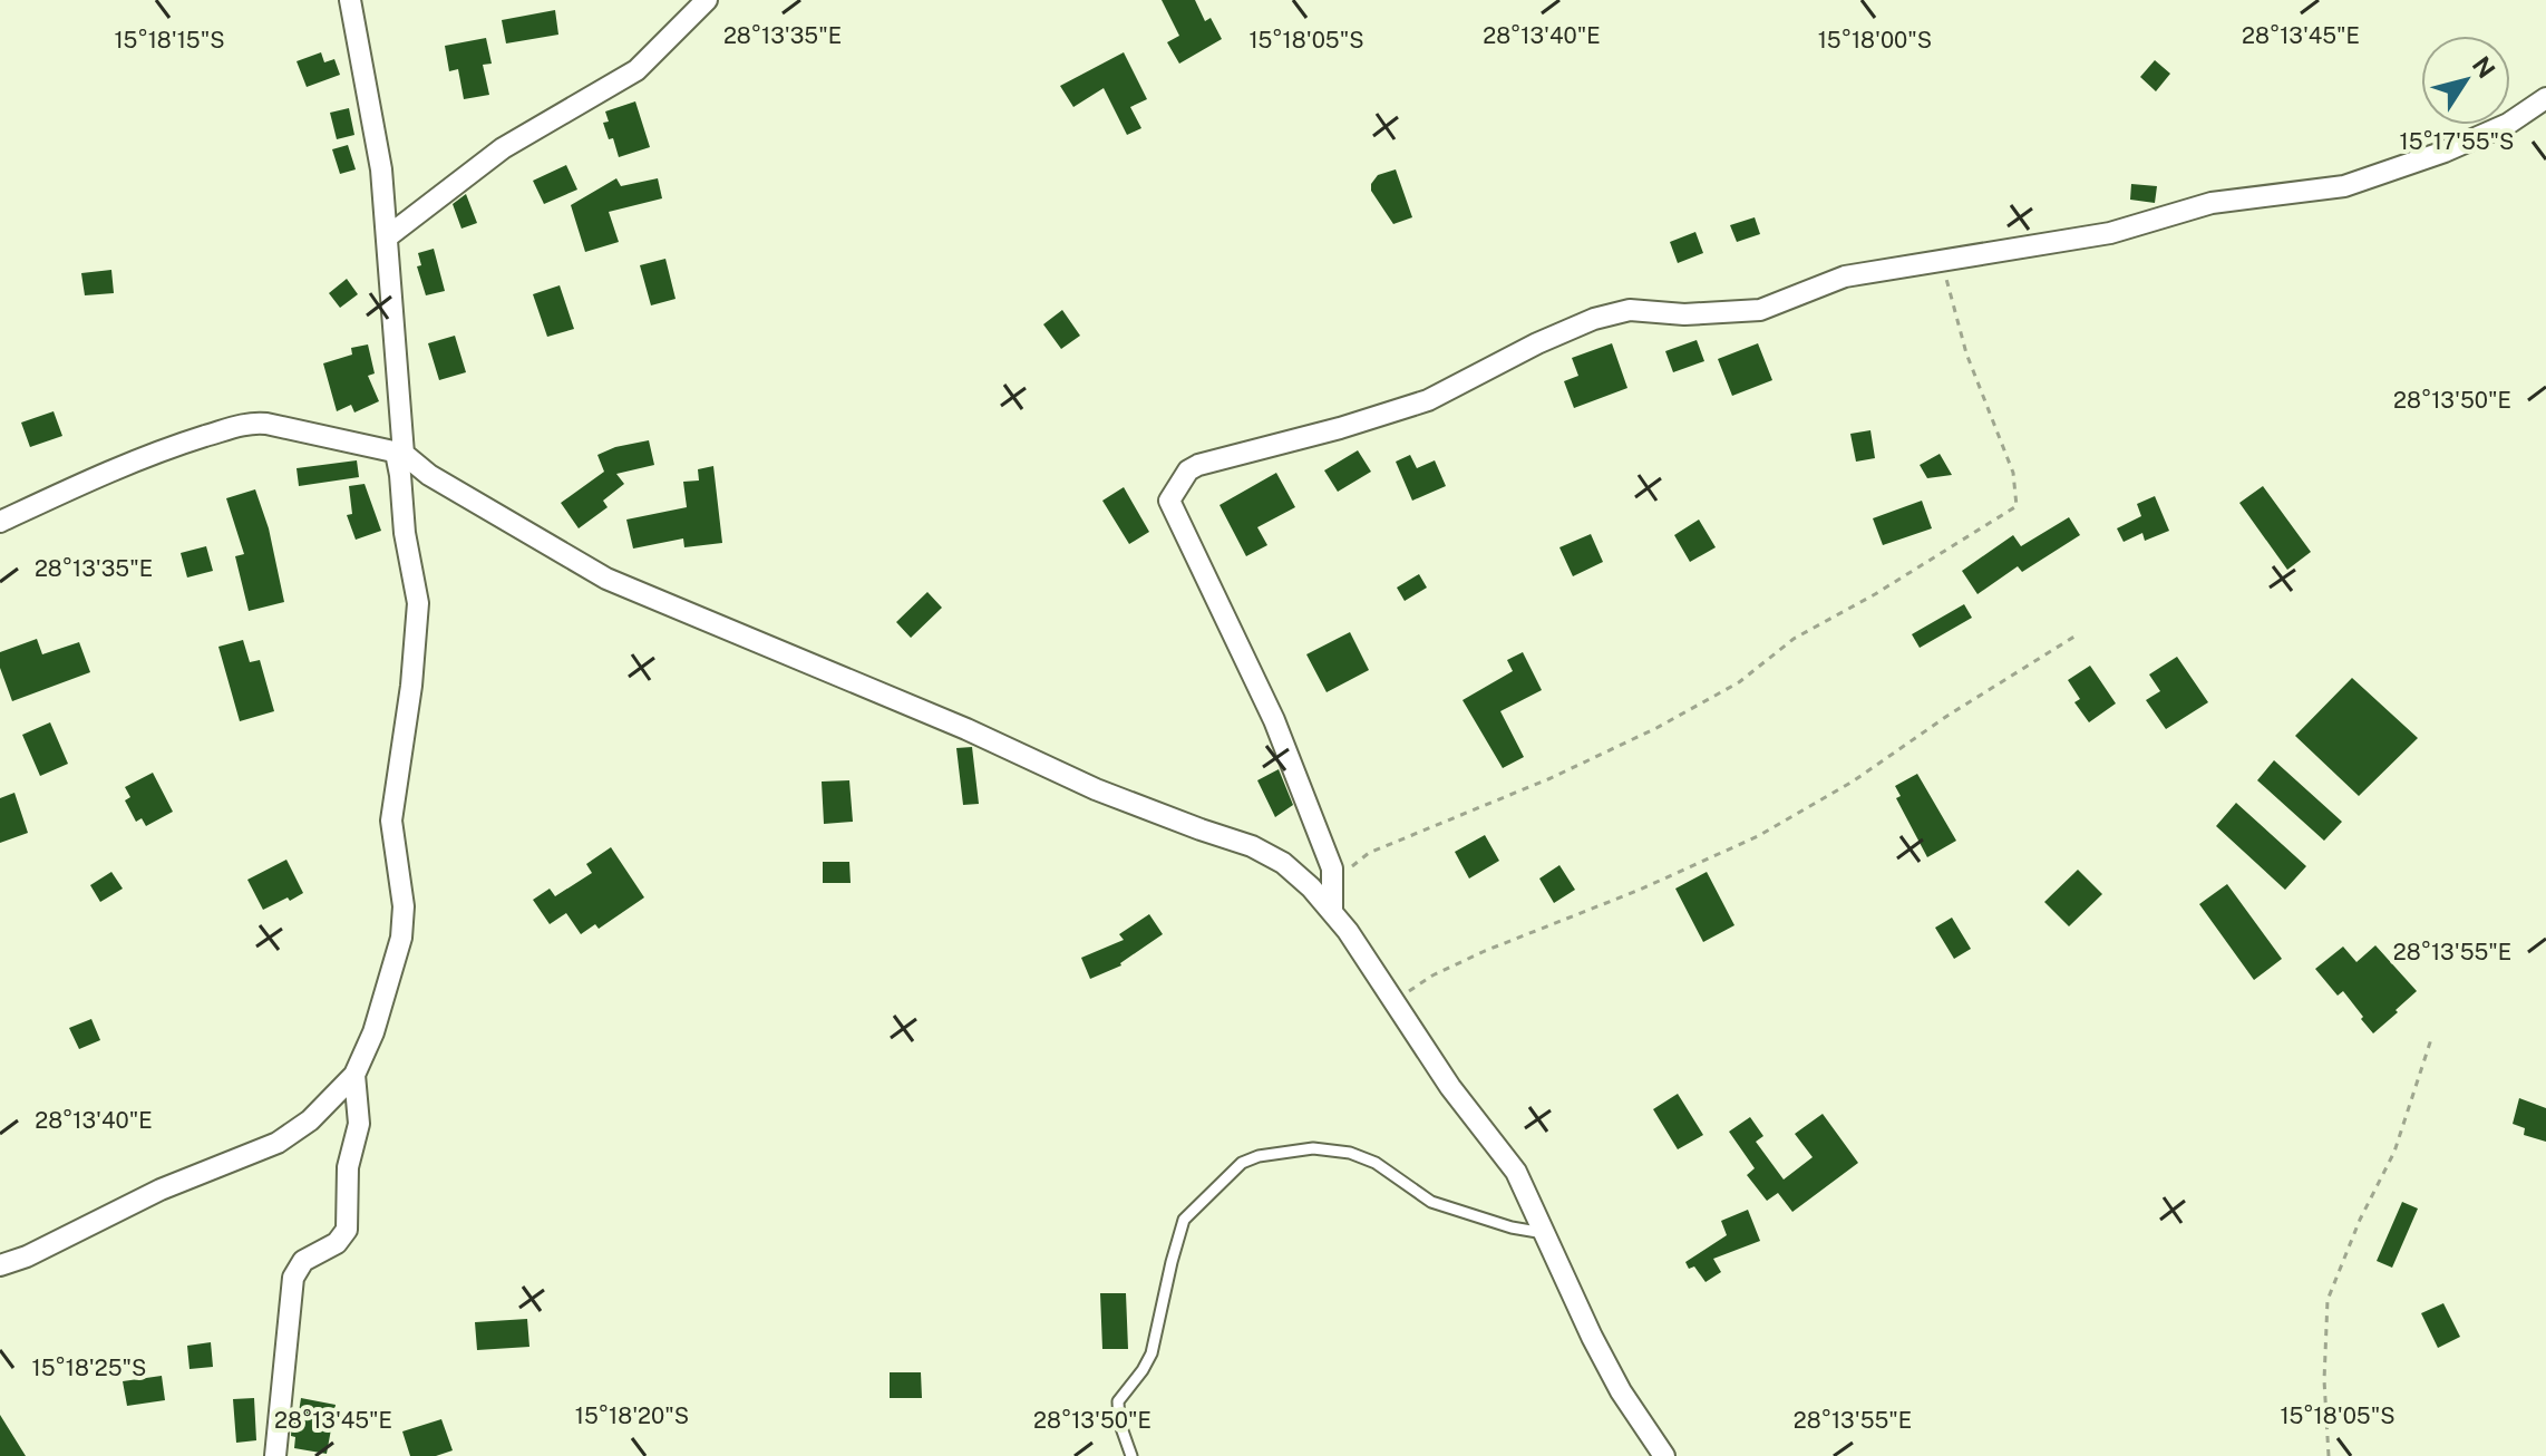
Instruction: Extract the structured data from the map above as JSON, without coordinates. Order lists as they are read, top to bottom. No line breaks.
{"north":"top right","coordinates":["28°13'40\"E","28°13'45\"E","28°13'35\"E","15°18'15\"S","15°18'00\"S","15°18'05\"S","15°17'55\"S","28°13'50\"E","28°13'55\"E","15°18'25\"S","15°18'20\"S"]}
